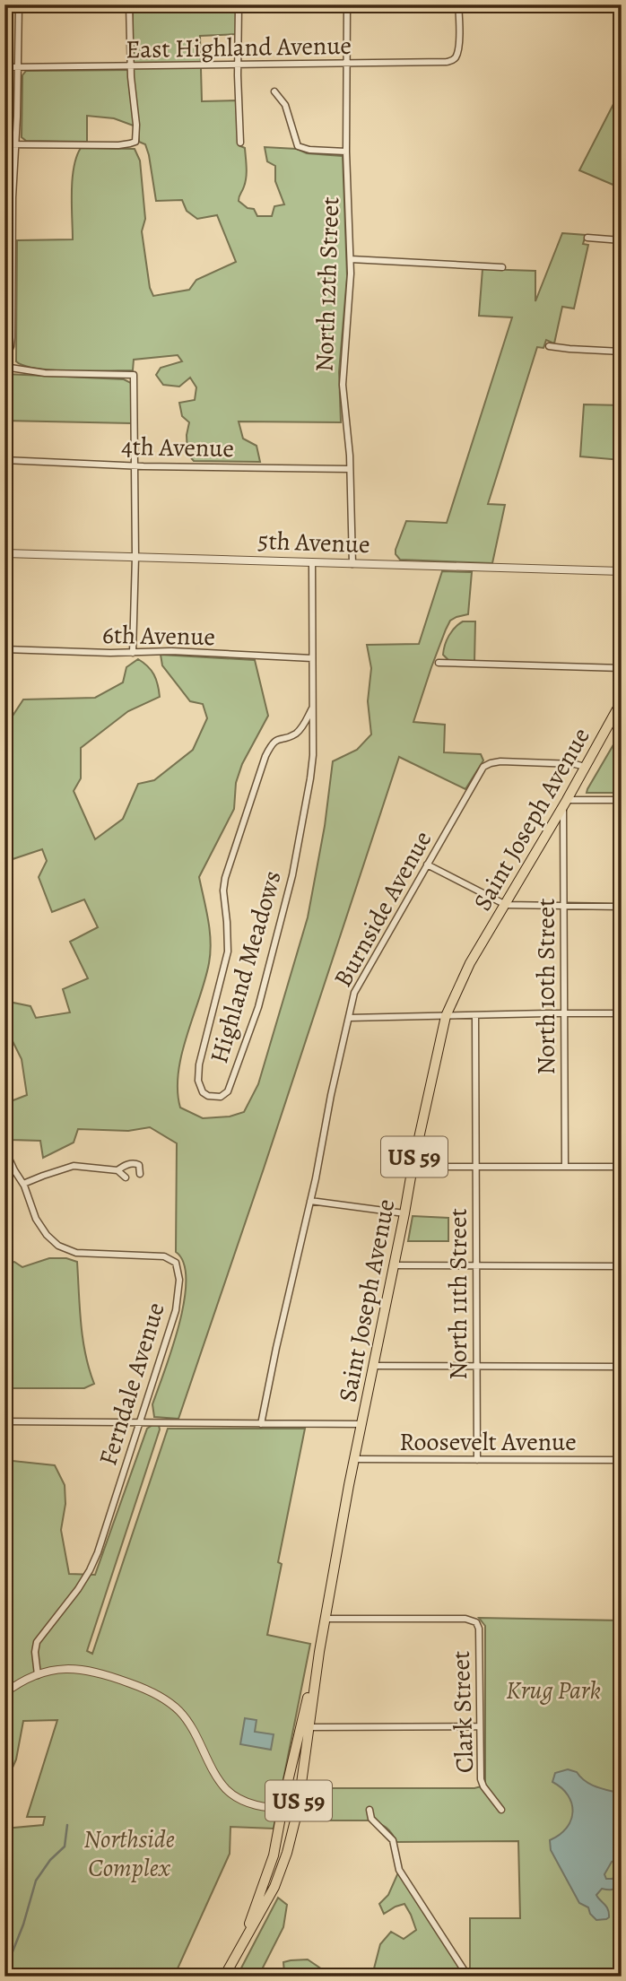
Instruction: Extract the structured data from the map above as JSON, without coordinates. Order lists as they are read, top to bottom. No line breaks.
{"streets":{"main road":["Saint Joseph Avenue","US 59"],"street":["East Highland Avenue","North 12th Street","4th Avenue","5th Avenue","6th Avenue","Burnside Avenue","Highland Meadows","North 10th Street","North 11th Street","Ferndale Avenue","Roosevelt Avenue","Clark Street"]},"crossings":[["East Highland Avenue","North 12th Street"],["North 12th Street","4th Avenue"],["North 12th Street","5th Avenue"],["Saint Joseph Avenue","Burnside Avenue"],["Saint Joseph Avenue","North 10th Street"],["Saint Joseph Avenue","Roosevelt Avenue"],["Saint Joseph Avenue","Clark Street"],["North 11th Street","Roosevelt Avenue"]],"parks":["Krug Park","Northside Complex"]}
